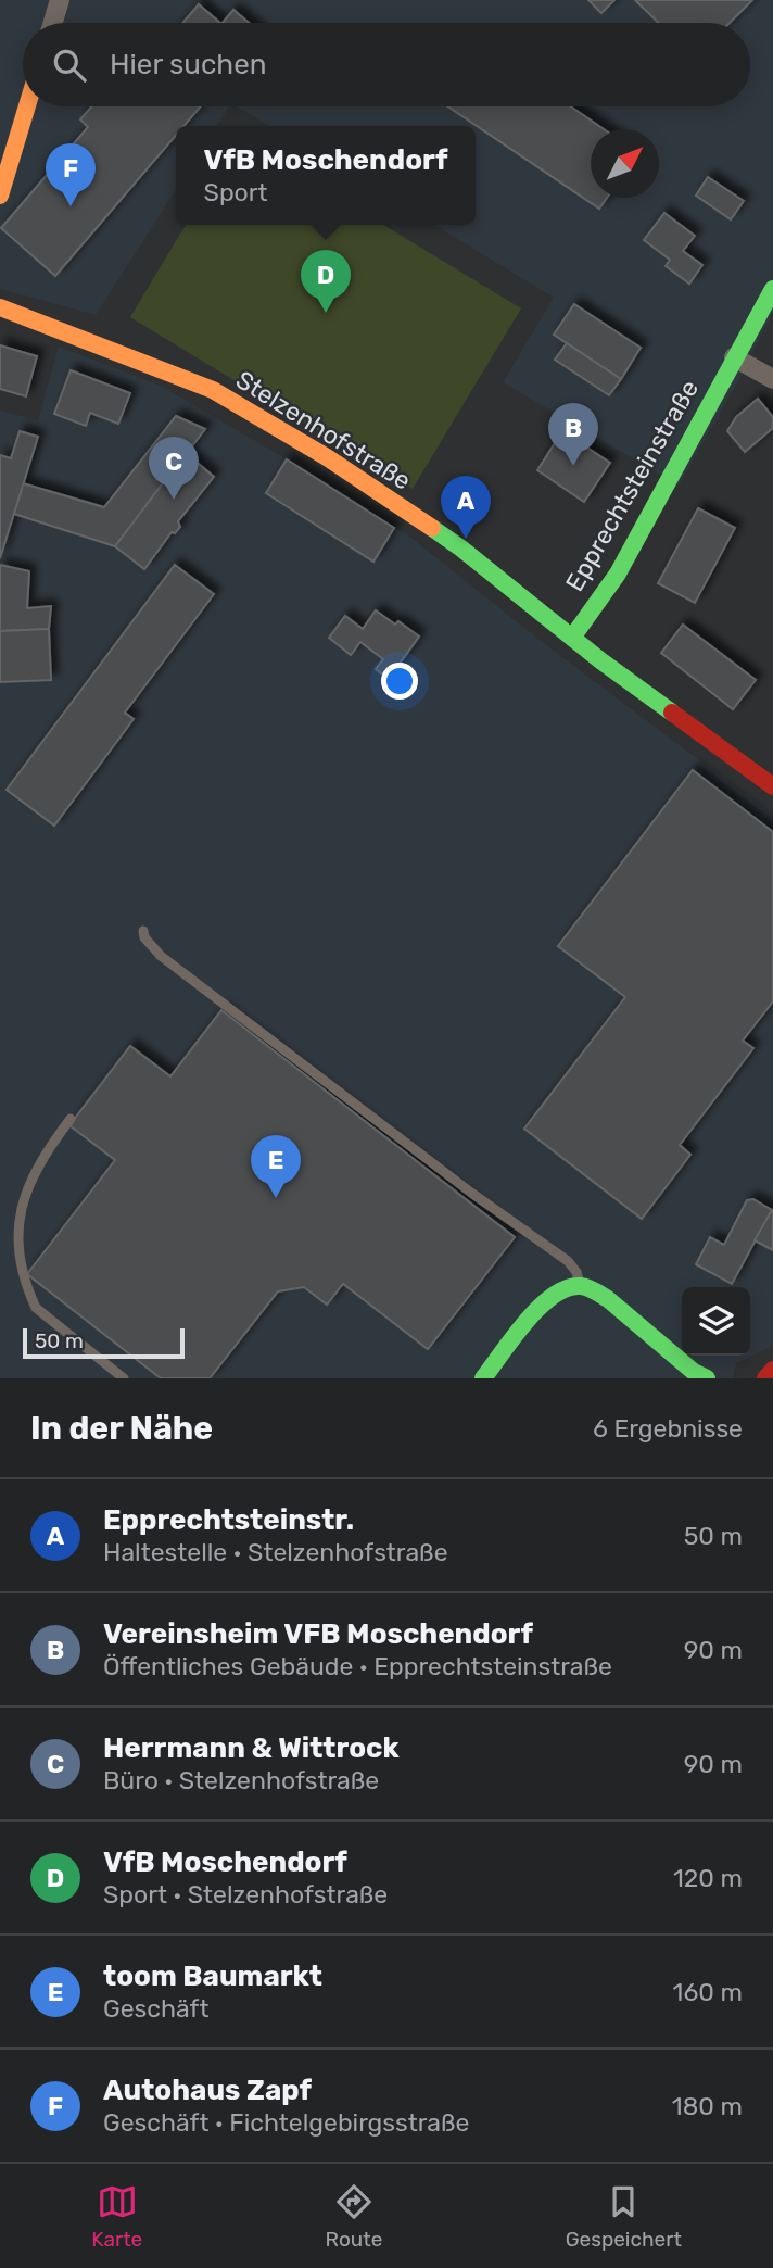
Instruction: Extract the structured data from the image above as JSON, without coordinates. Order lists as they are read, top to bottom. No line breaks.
{"streets":{"street":["Stelzenhofstraße","Epprechtsteinstraße"]},"crossings":[["Stelzenhofstraße","Epprechtsteinstraße"]],"scale_bar":"50 m","north":"top right","page":{"search":"Hier suchen","popup":["VfB Moschendorf","Sport"],"pins":["F","D","B","C","A","E"],"scale":"50 m","heading":["In der Nähe","6 Ergebnisse"],"list":[{"mark":"A","name":"Epprechtsteinstr.","note":"Haltestelle · Stelzenhofstraße","value":"50 m"},{"mark":"B","name":"Vereinsheim VFB Moschendorf","note":"Öffentliches Gebäude · Epprechtsteinstraße","value":"90 m"},{"mark":"C","name":"Herrmann & Wittrock","note":"Büro · Stelzenhofstraße","value":"90 m"},{"mark":"D","name":"VfB Moschendorf","note":"Sport · Stelzenhofstraße","value":"120 m"},{"mark":"E","name":"toom Baumarkt","note":"Geschäft","value":"160 m"},{"mark":"F","name":"Autohaus Zapf","note":"Geschäft · Fichtelgebirgsstraße","value":"180 m"}],"nav":["Karte","Route","Gespeichert"]}}
